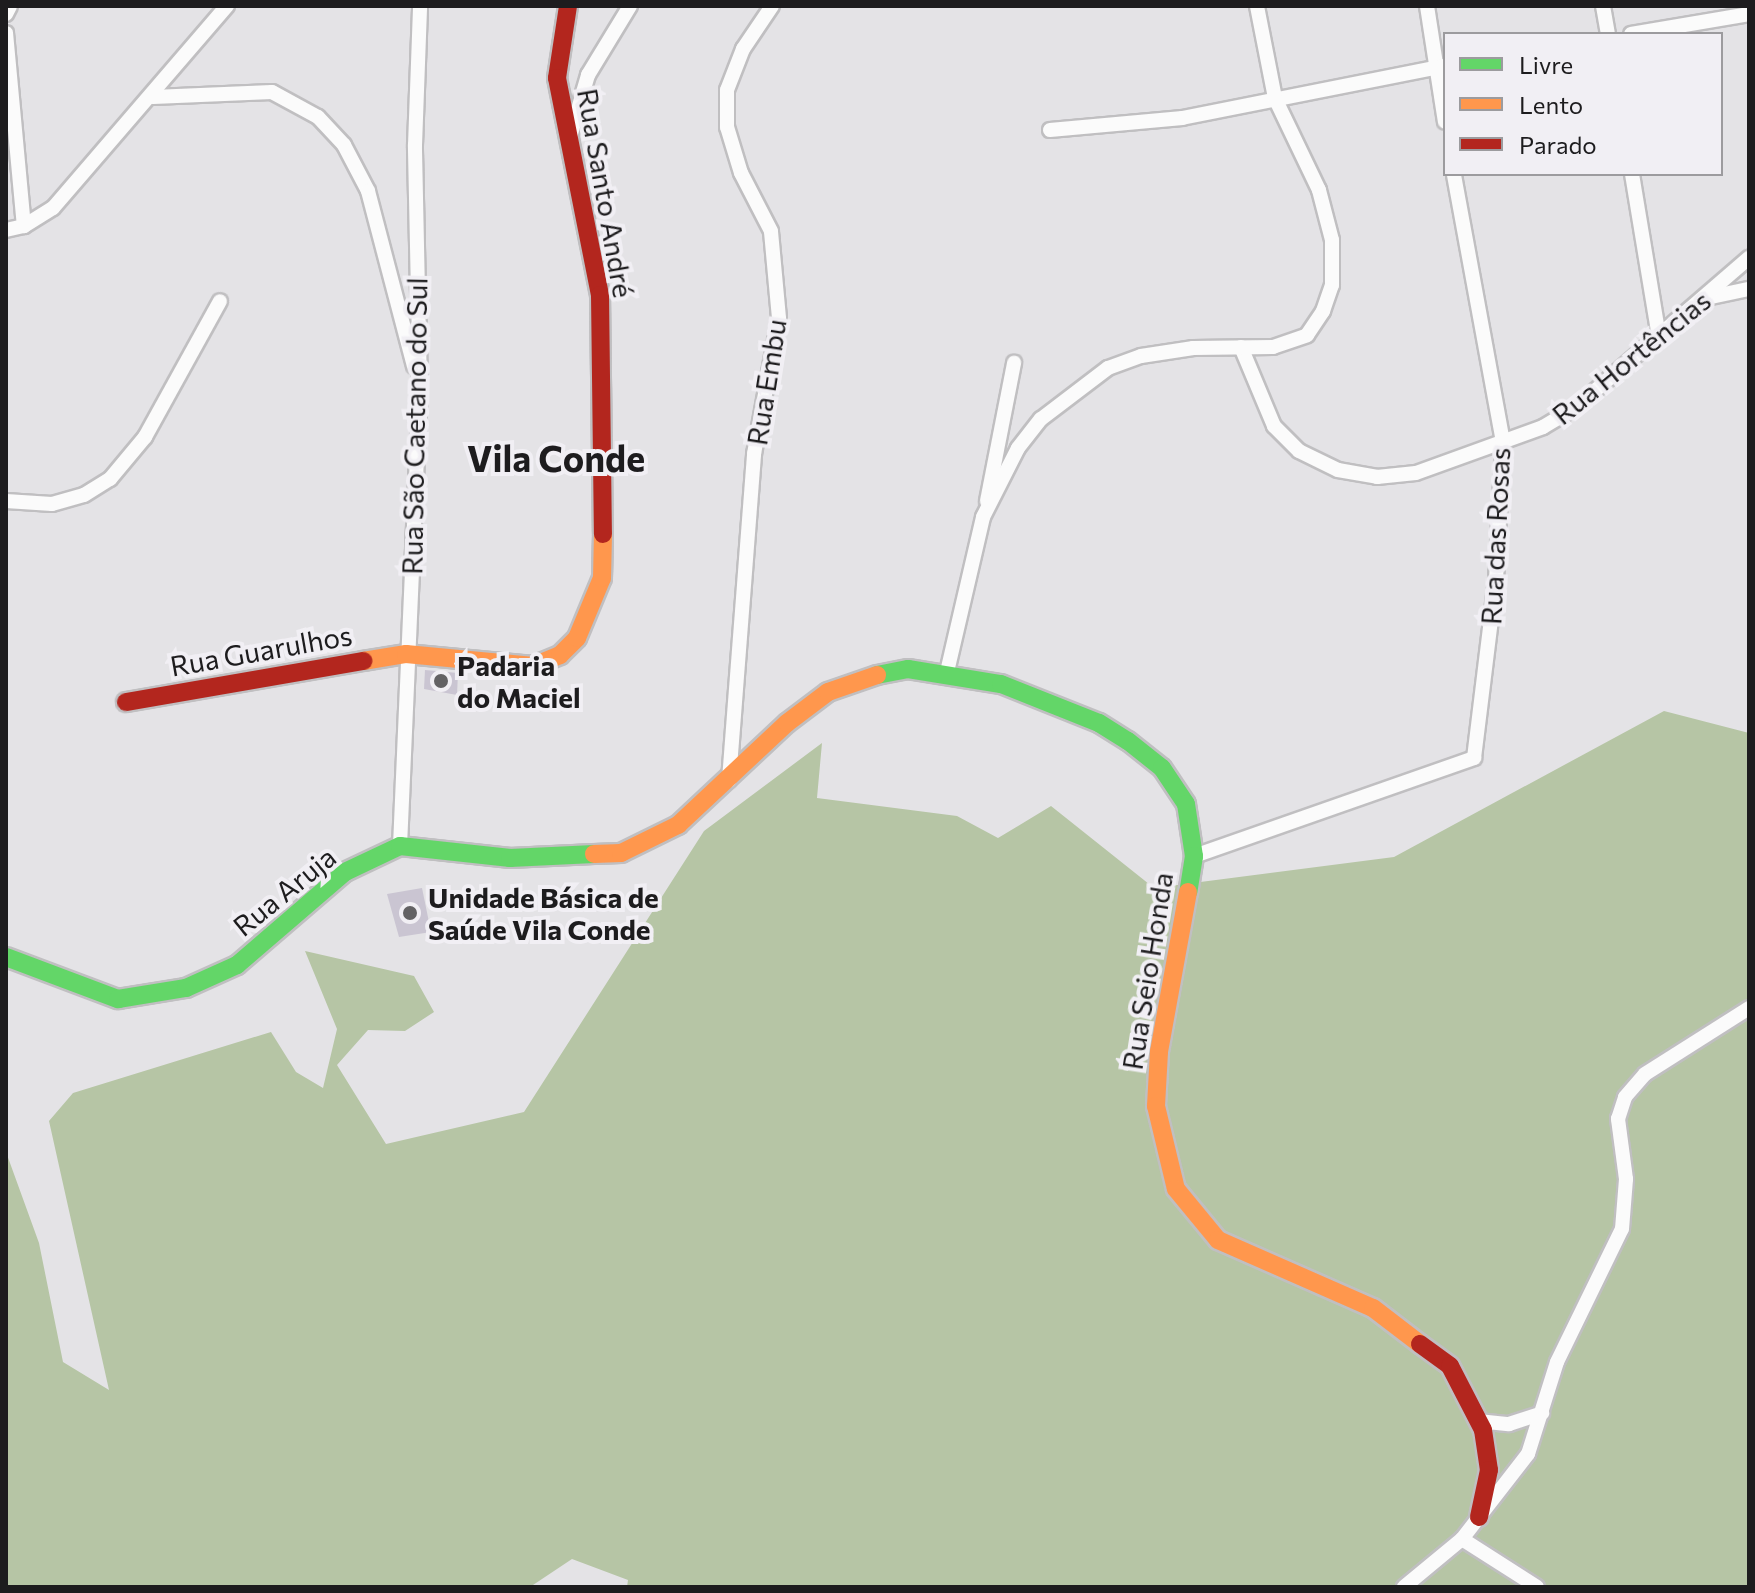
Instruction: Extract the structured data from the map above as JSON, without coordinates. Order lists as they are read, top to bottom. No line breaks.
{"streets":{"street":["Rua Santo André","Rua Hortências","Rua Embu","Rua São Caetano do Sul","Rua das Rosas","Rua Guarulhos","Rua Aruja","Rua Seio Honda"]},"crossings":[["Rua Santo André","Rua São Caetano do Sul"],["Rua Santo André","Rua Guarulhos"],["Rua Hortências","Rua das Rosas"],["Rua Embu","Rua Seio Honda"],["Rua São Caetano do Sul","Rua Guarulhos"],["Rua São Caetano do Sul","Rua Aruja"],["Rua das Rosas","Rua Seio Honda"]],"districts":["Vila Conde"],"places":["Padaria do Maciel","Unidade Básica de Saúde Vila Conde"],"legend":["Livre","Lento","Parado"]}
